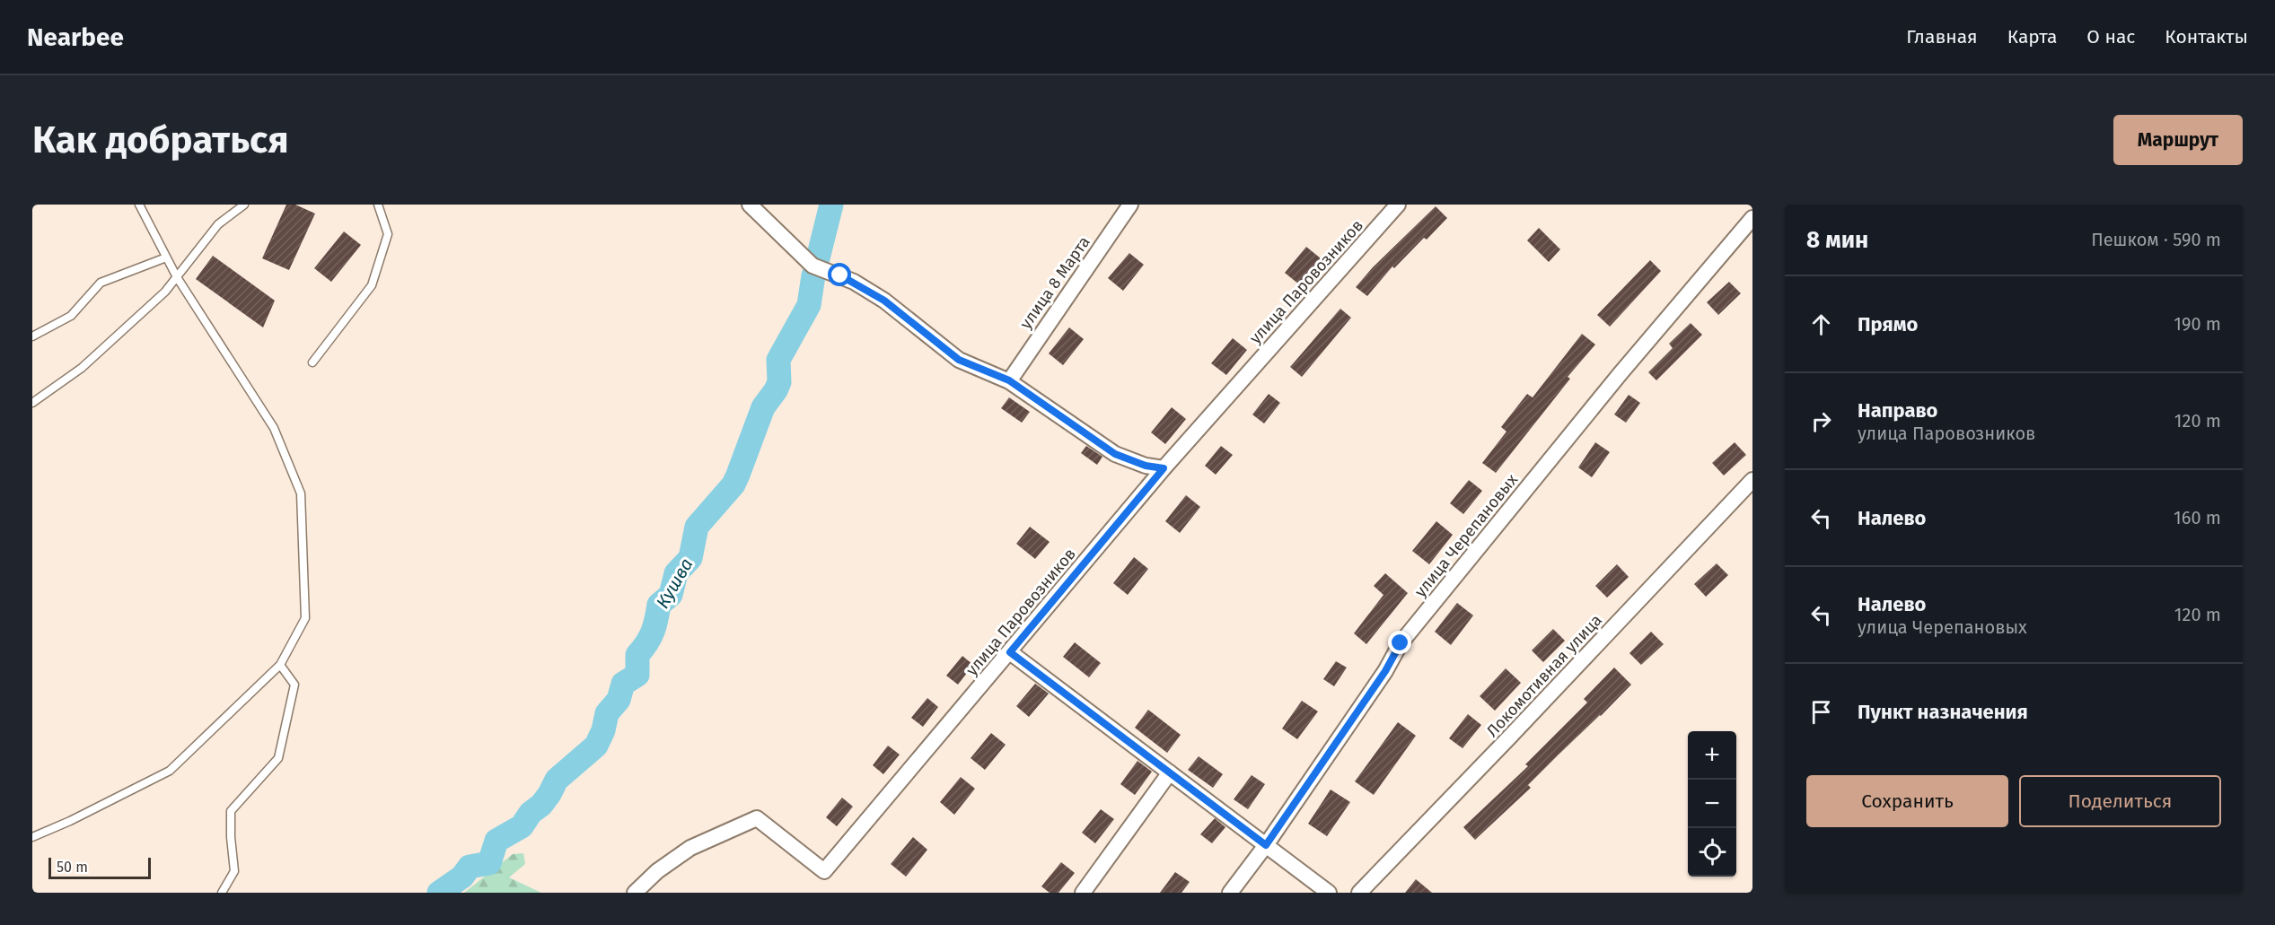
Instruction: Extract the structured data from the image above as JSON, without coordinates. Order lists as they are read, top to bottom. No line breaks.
{"streets":{"street":["улица Паровозников","улица 8 Марта","улица Черепановых","Локомотивная улица"]},"water":["Кушва"],"scale_bar":"50 m","page":{"header":"Nearbee","nav":["Главная","Карта","О нас","Контакты"],"buttons":["Маршрут",["Сохранить","Поделиться"]],"title":"Как добраться","heading":["8 мин","Пешком · 590 m"],"list":[["Прямо","190 m"],["Направо","улица Паровозников","120 m"],["Налево","160 m"],["Налево","улица Черепановых","120 m"],"Пункт назначения"],"map_buttons":["+","−"],"scale":"50 m"}}
